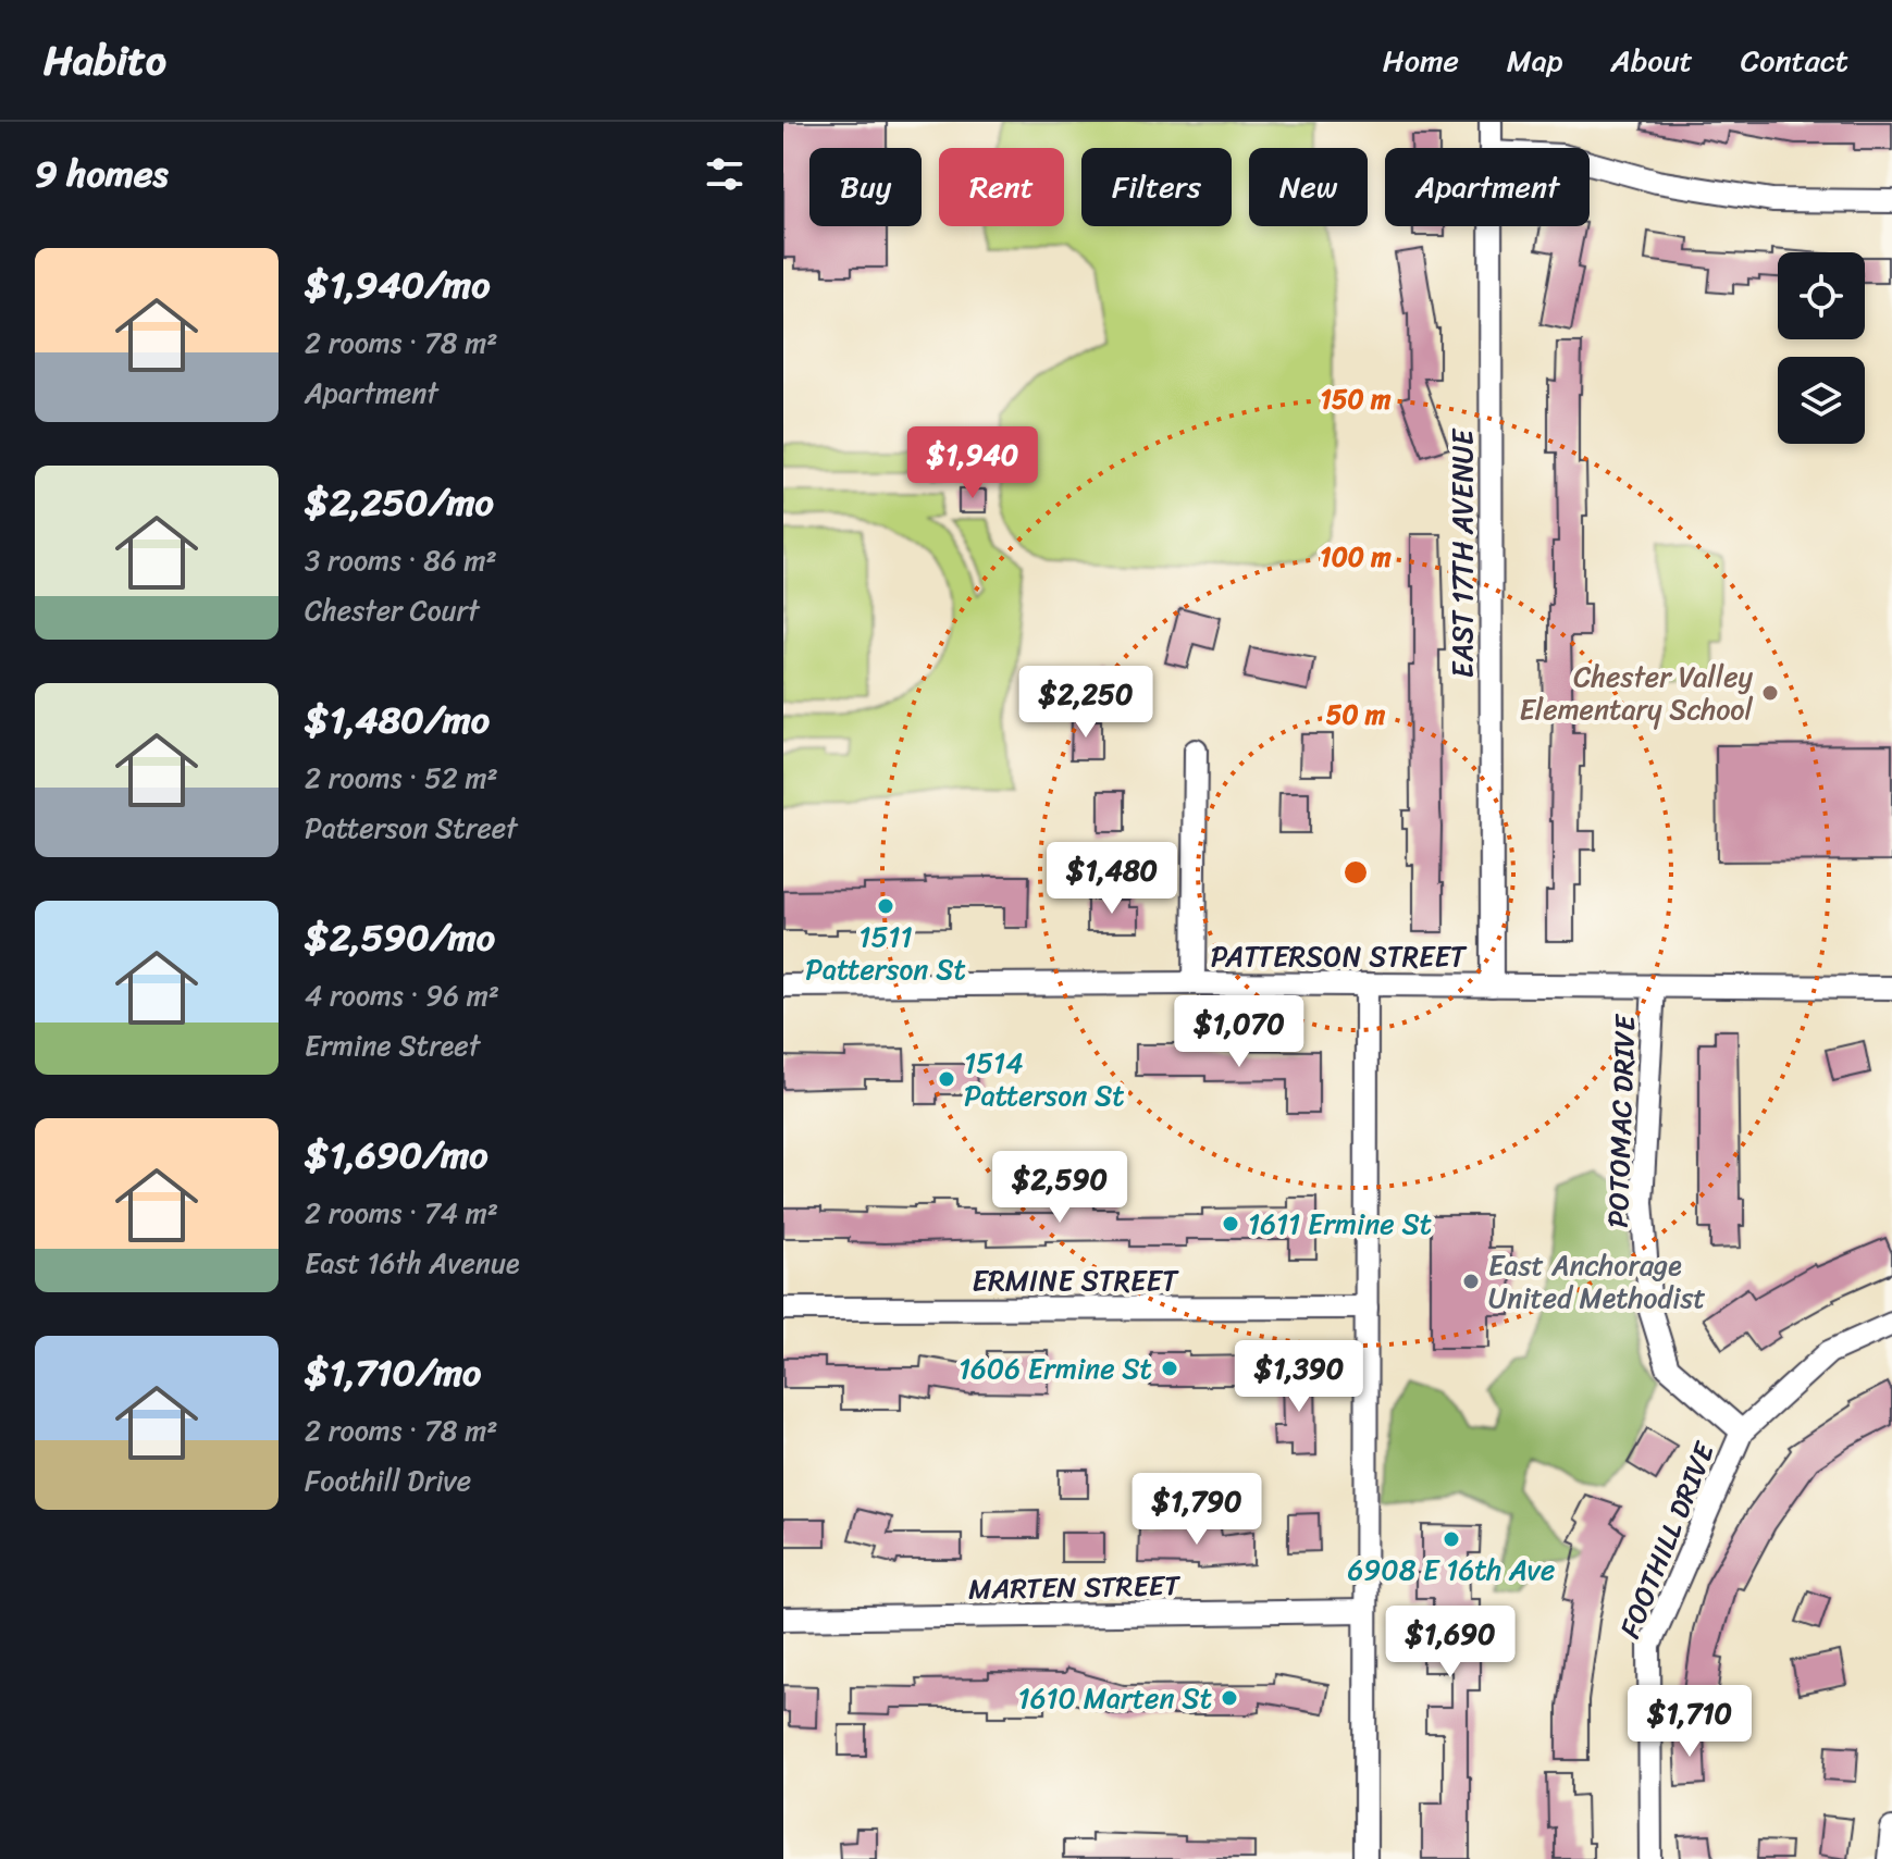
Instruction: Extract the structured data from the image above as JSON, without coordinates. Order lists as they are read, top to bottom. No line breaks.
{"streets":{"street":["EAST 17TH AVENUE","PATTERSON STREET","POTOMAC DRIVE","ERMINE STREET","FOOTHILL DRIVE","MARTEN STREET"]},"crossings":[["EAST 17TH AVENUE","PATTERSON STREET"],["PATTERSON STREET","POTOMAC DRIVE"],["POTOMAC DRIVE","FOOTHILL DRIVE"]],"places":["Chester Valley Elementary School","1511 Patterson St","1514 Patterson St","1611 Ermine St","East Anchorage United Methodist","1606 Ermine St","6908 E 16th Ave","1610 Marten St"],"page":{"header":"Habito","nav":["Home","Map","About","Contact"],"heading":"9 homes","chip":["Buy","Rent","Filters","New","Apartment"],"list":[{"name":"$1,940/mo","note":"2 rooms · 78 m² · Apartment"},{"name":"$2,250/mo","note":"3 rooms · 86 m² · Chester Court"},{"name":"$1,480/mo","note":"2 rooms · 52 m² · Patterson Street"},{"name":"$2,590/mo","note":"4 rooms · 96 m² · Ermine Street"},{"name":"$1,690/mo","note":"2 rooms · 74 m² · East 16th Avenue"},{"name":"$1,710/mo","note":"2 rooms · 78 m² · Foothill Drive"}],"price":["$1,940","$2,250","$1,480","$1,070","$2,590","$1,390","$1,790","$1,690","$1,710"]},"rings":["150 m","100 m","50 m"]}
